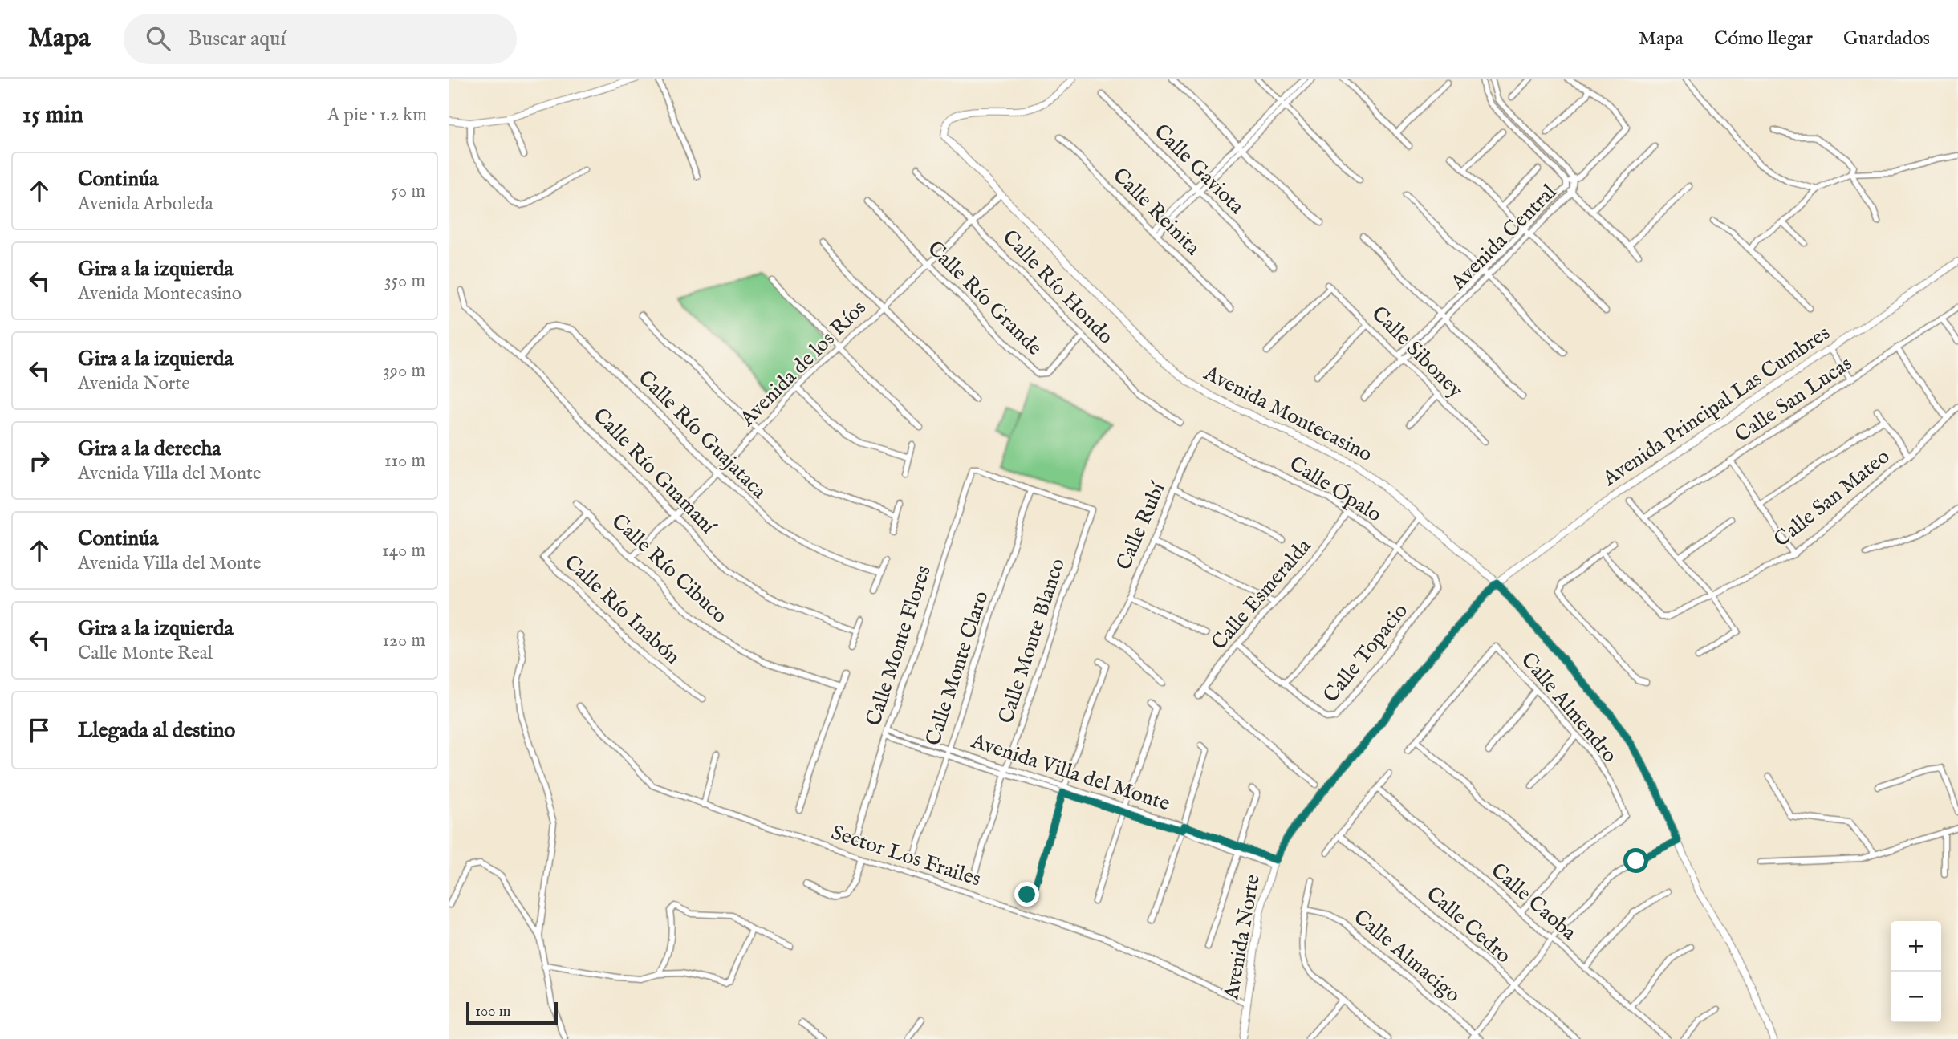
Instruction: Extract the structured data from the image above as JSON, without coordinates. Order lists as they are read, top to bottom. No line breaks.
{"streets":{"street":["Calle Gaviota","Calle Reinita","Avenida Central","Calle Río Hondo","Calle Río Grande","Calle Siboney","Avenida de los Ríos","Calle San Lucas","Avenida Principal Las Cumbres","Avenida Montecasino","Calle Río Guajataca","Calle Río Guamaní","Calle Ópalo","Calle San Mateo","Calle Rubí","Calle Río Cibuco","Calle Esmeralda","Calle Río Inabón","Calle Monte Blanco","Calle Monte Flores","Calle Topacio","Calle Monte Claro","Calle Almendro","Avenida Villa del Monte","Sector Los Frailes","Calle Caoba","Calle Cedro","Avenida Norte","Calle Almacigo"]},"crossings":[["Avenida Central","Calle Siboney"],["Calle Río Hondo","Calle Río Grande"],["Calle Río Hondo","Avenida de los Ríos"],["Calle Río Grande","Avenida de los Ríos"],["Avenida de los Ríos","Avenida Montecasino"],["Avenida de los Ríos","Calle Río Guajataca"],["Avenida de los Ríos","Calle Río Guamaní"],["Avenida de los Ríos","Calle Río Cibuco"],["Avenida Principal Las Cumbres","Avenida Montecasino"],["Avenida Principal Las Cumbres","Avenida Norte"],["Avenida Montecasino","Avenida Norte"],["Calle Río Guajataca","Calle Río Guamaní"],["Calle Ópalo","Calle Rubí"],["Calle Ópalo","Calle Esmeralda"],["Calle Ópalo","Calle Topacio"],["Calle Río Cibuco","Calle Río Inabón"],["Calle Esmeralda","Calle Topacio"],["Calle Monte Blanco","Calle Monte Flores"],["Calle Monte Blanco","Calle Monte Claro"],["Calle Monte Blanco","Avenida Villa del Monte"],["Calle Monte Flores","Calle Monte Claro"],["Calle Monte Flores","Avenida Villa del Monte"],["Calle Monte Claro","Avenida Villa del Monte"],["Calle Almendro","Calle Caoba"],["Avenida Villa del Monte","Avenida Norte"],["Sector Los Frailes","Avenida Norte"]],"scale_bar":"100 m","page":{"header":"Mapa","search":"Buscar aquí","nav":["Mapa","Cómo llegar","Guardados"],"heading":["15 min","A pie · 1.2 km"],"list":[["Continúa","Avenida Arboleda","50 m"],["Gira a la izquierda","Avenida Montecasino","350 m"],["Gira a la izquierda","Avenida Norte","390 m"],["Gira a la derecha","Avenida Villa del Monte","110 m"],["Continúa","Avenida Villa del Monte","140 m"],["Gira a la izquierda","Calle Monte Real","120 m"],"Llegada al destino"],"map_buttons":["+","−"],"scale":"100 m"}}
